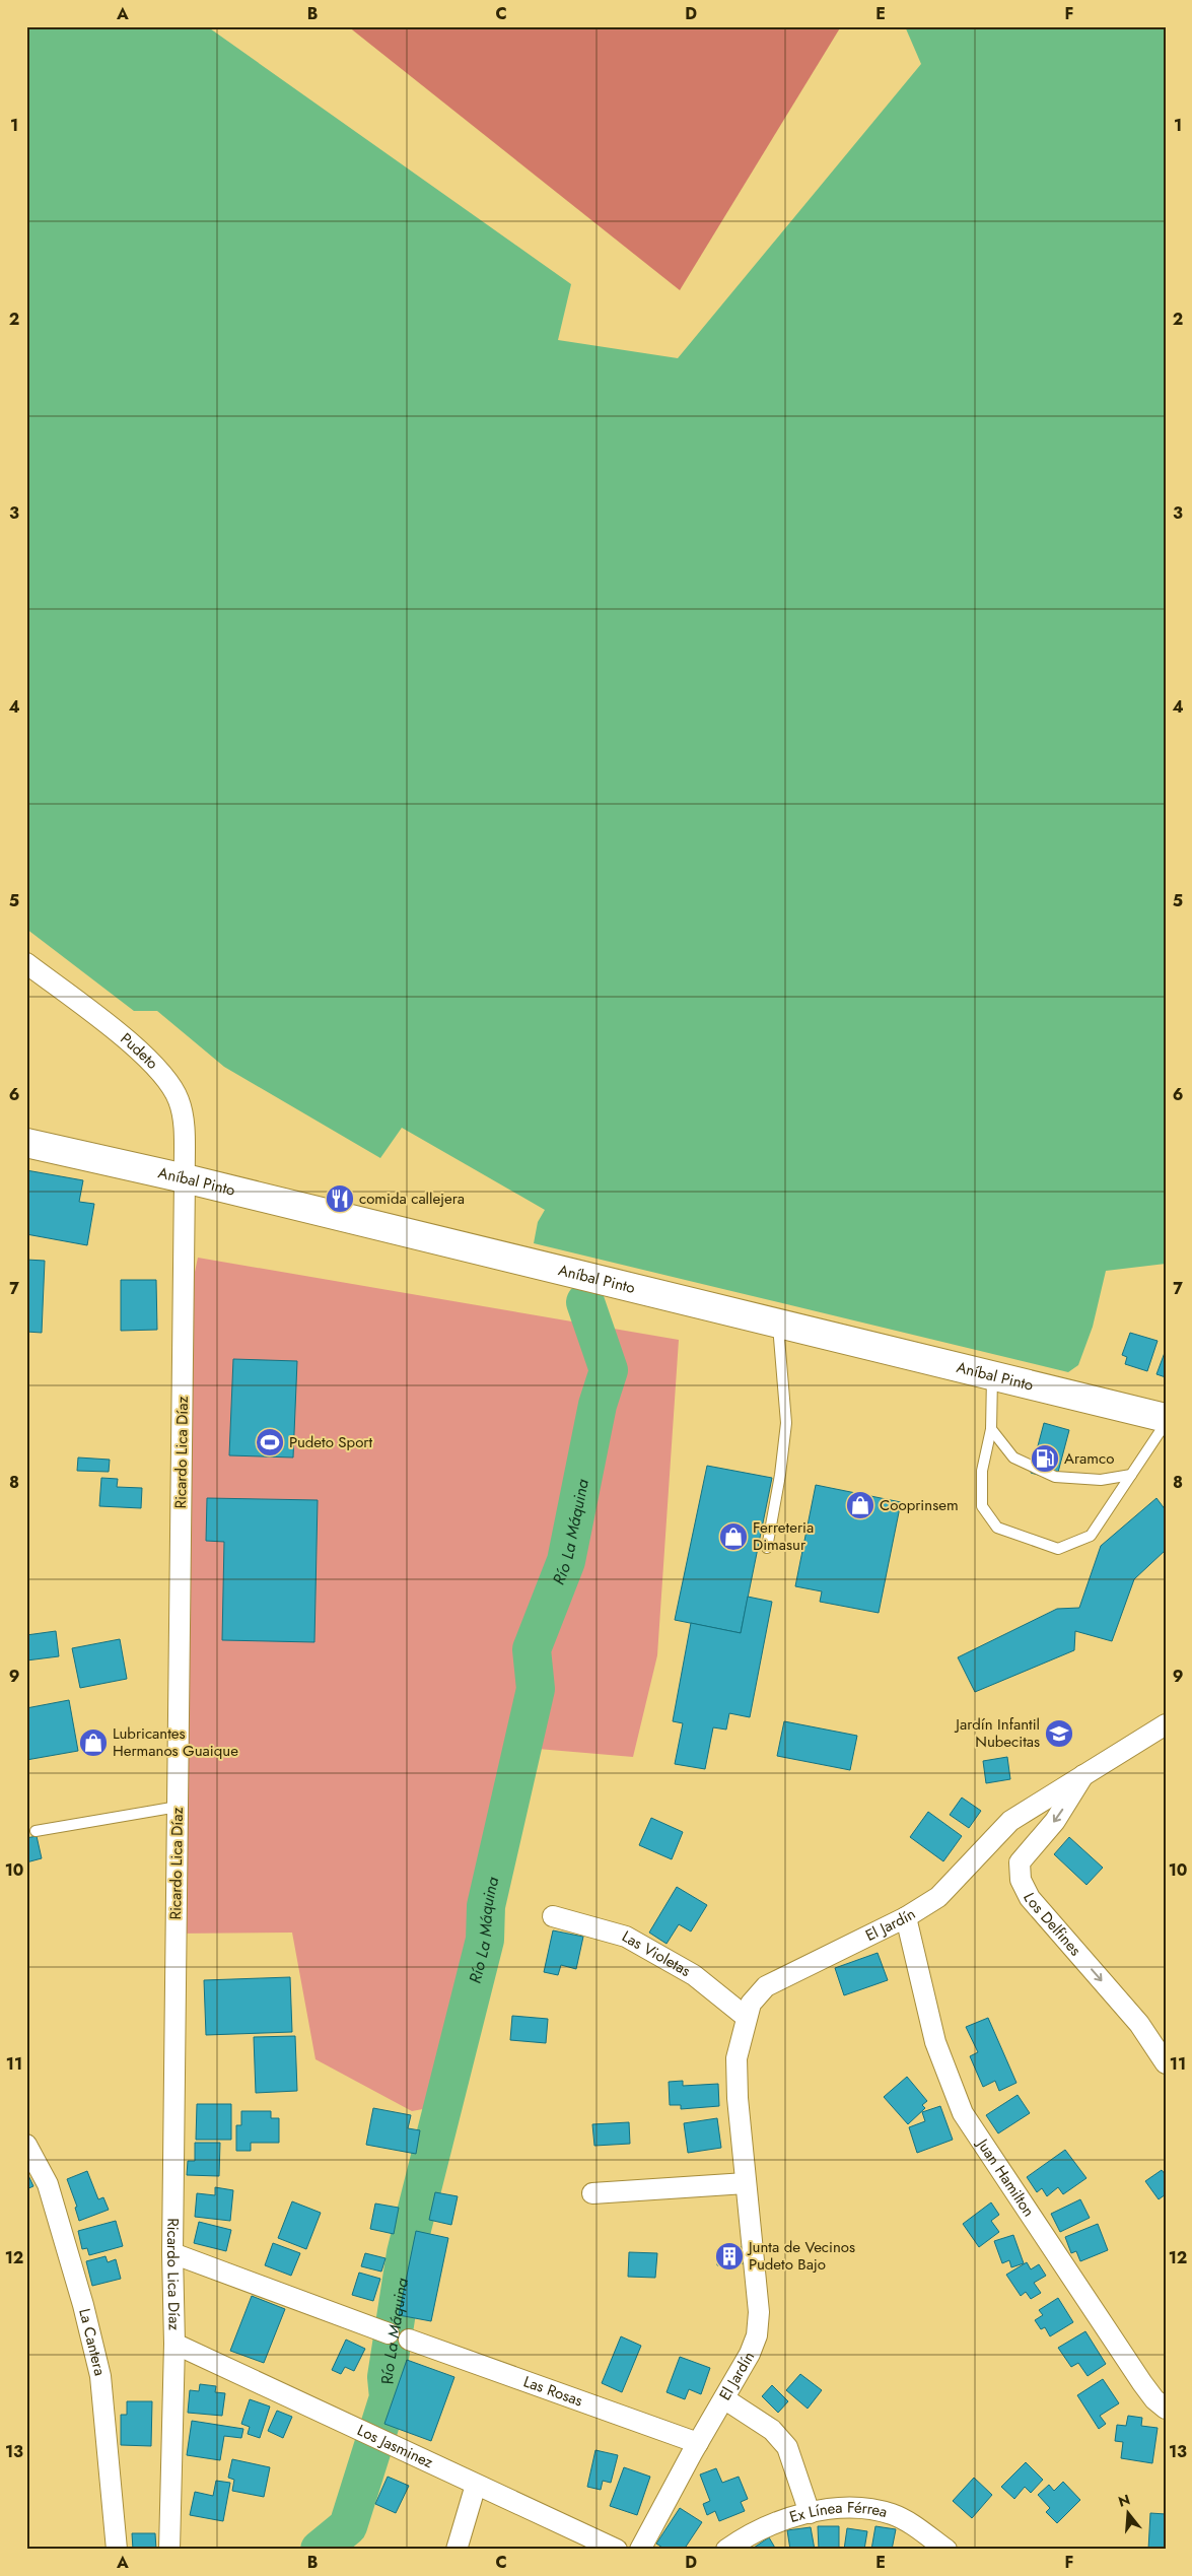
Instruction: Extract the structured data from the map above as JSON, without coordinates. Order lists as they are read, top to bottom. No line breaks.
{"streets":{"main road":["Aníbal Pinto"],"street":["Pudeto","Ricardo Lica Díaz","Los Delfines","El Jardín","Las Violetas","Juan Hamilton","La Cantera","Las Rosas","Los Jasminez","Ex Línea Férrea"]},"crossings":[["Pudeto","Aníbal Pinto"],["Pudeto","Ricardo Lica Díaz"],["Aníbal Pinto","Ricardo Lica Díaz"],["Ricardo Lica Díaz","Los Jasminez"],["Los Delfines","El Jardín"],["El Jardín","Las Violetas"],["El Jardín","Juan Hamilton"],["El Jardín","Las Rosas"]],"one_way":["Los Delfines"],"water":["Río La Máquina"],"places":{"restaurant":["comida callejera"],"sports":["Pudeto Sport"],"fuel station":["Aramco"],"shop":["Cooprinsem","Ferreteria Dimasur","Lubricantes Hermanos Guaique"],"school or university":["Jardín Infantil Nubecitas"],"building":["Junta de Vecinos Pudeto Bajo"]},"north":"top","grid":{"columns":["A","B","C","D","E","F"],"rows":["1","2","3","4","5","6","7","8","9","10","11","12","13"]}}
